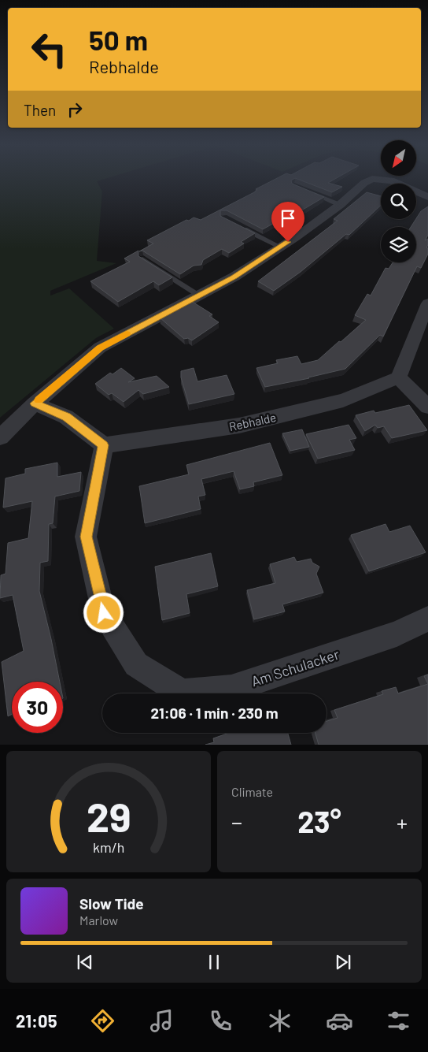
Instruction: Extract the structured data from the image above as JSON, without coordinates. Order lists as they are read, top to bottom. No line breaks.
{"streets":{"street":["Rebhalde","Am Schulacker"]},"crossings":[["Rebhalde","Am Schulacker"]],"north":"bottom left","page":{"turn":["50 m","Rebhalde"],"then":"Then","limit":"30","trip":"21:06 · 1 min · 230 m","tile":"Climate","heat":["−","23°","+"],"song":["Slow Tide","Marlow"],"tabs":"21:05","gauge":["29","km/h"]}}
